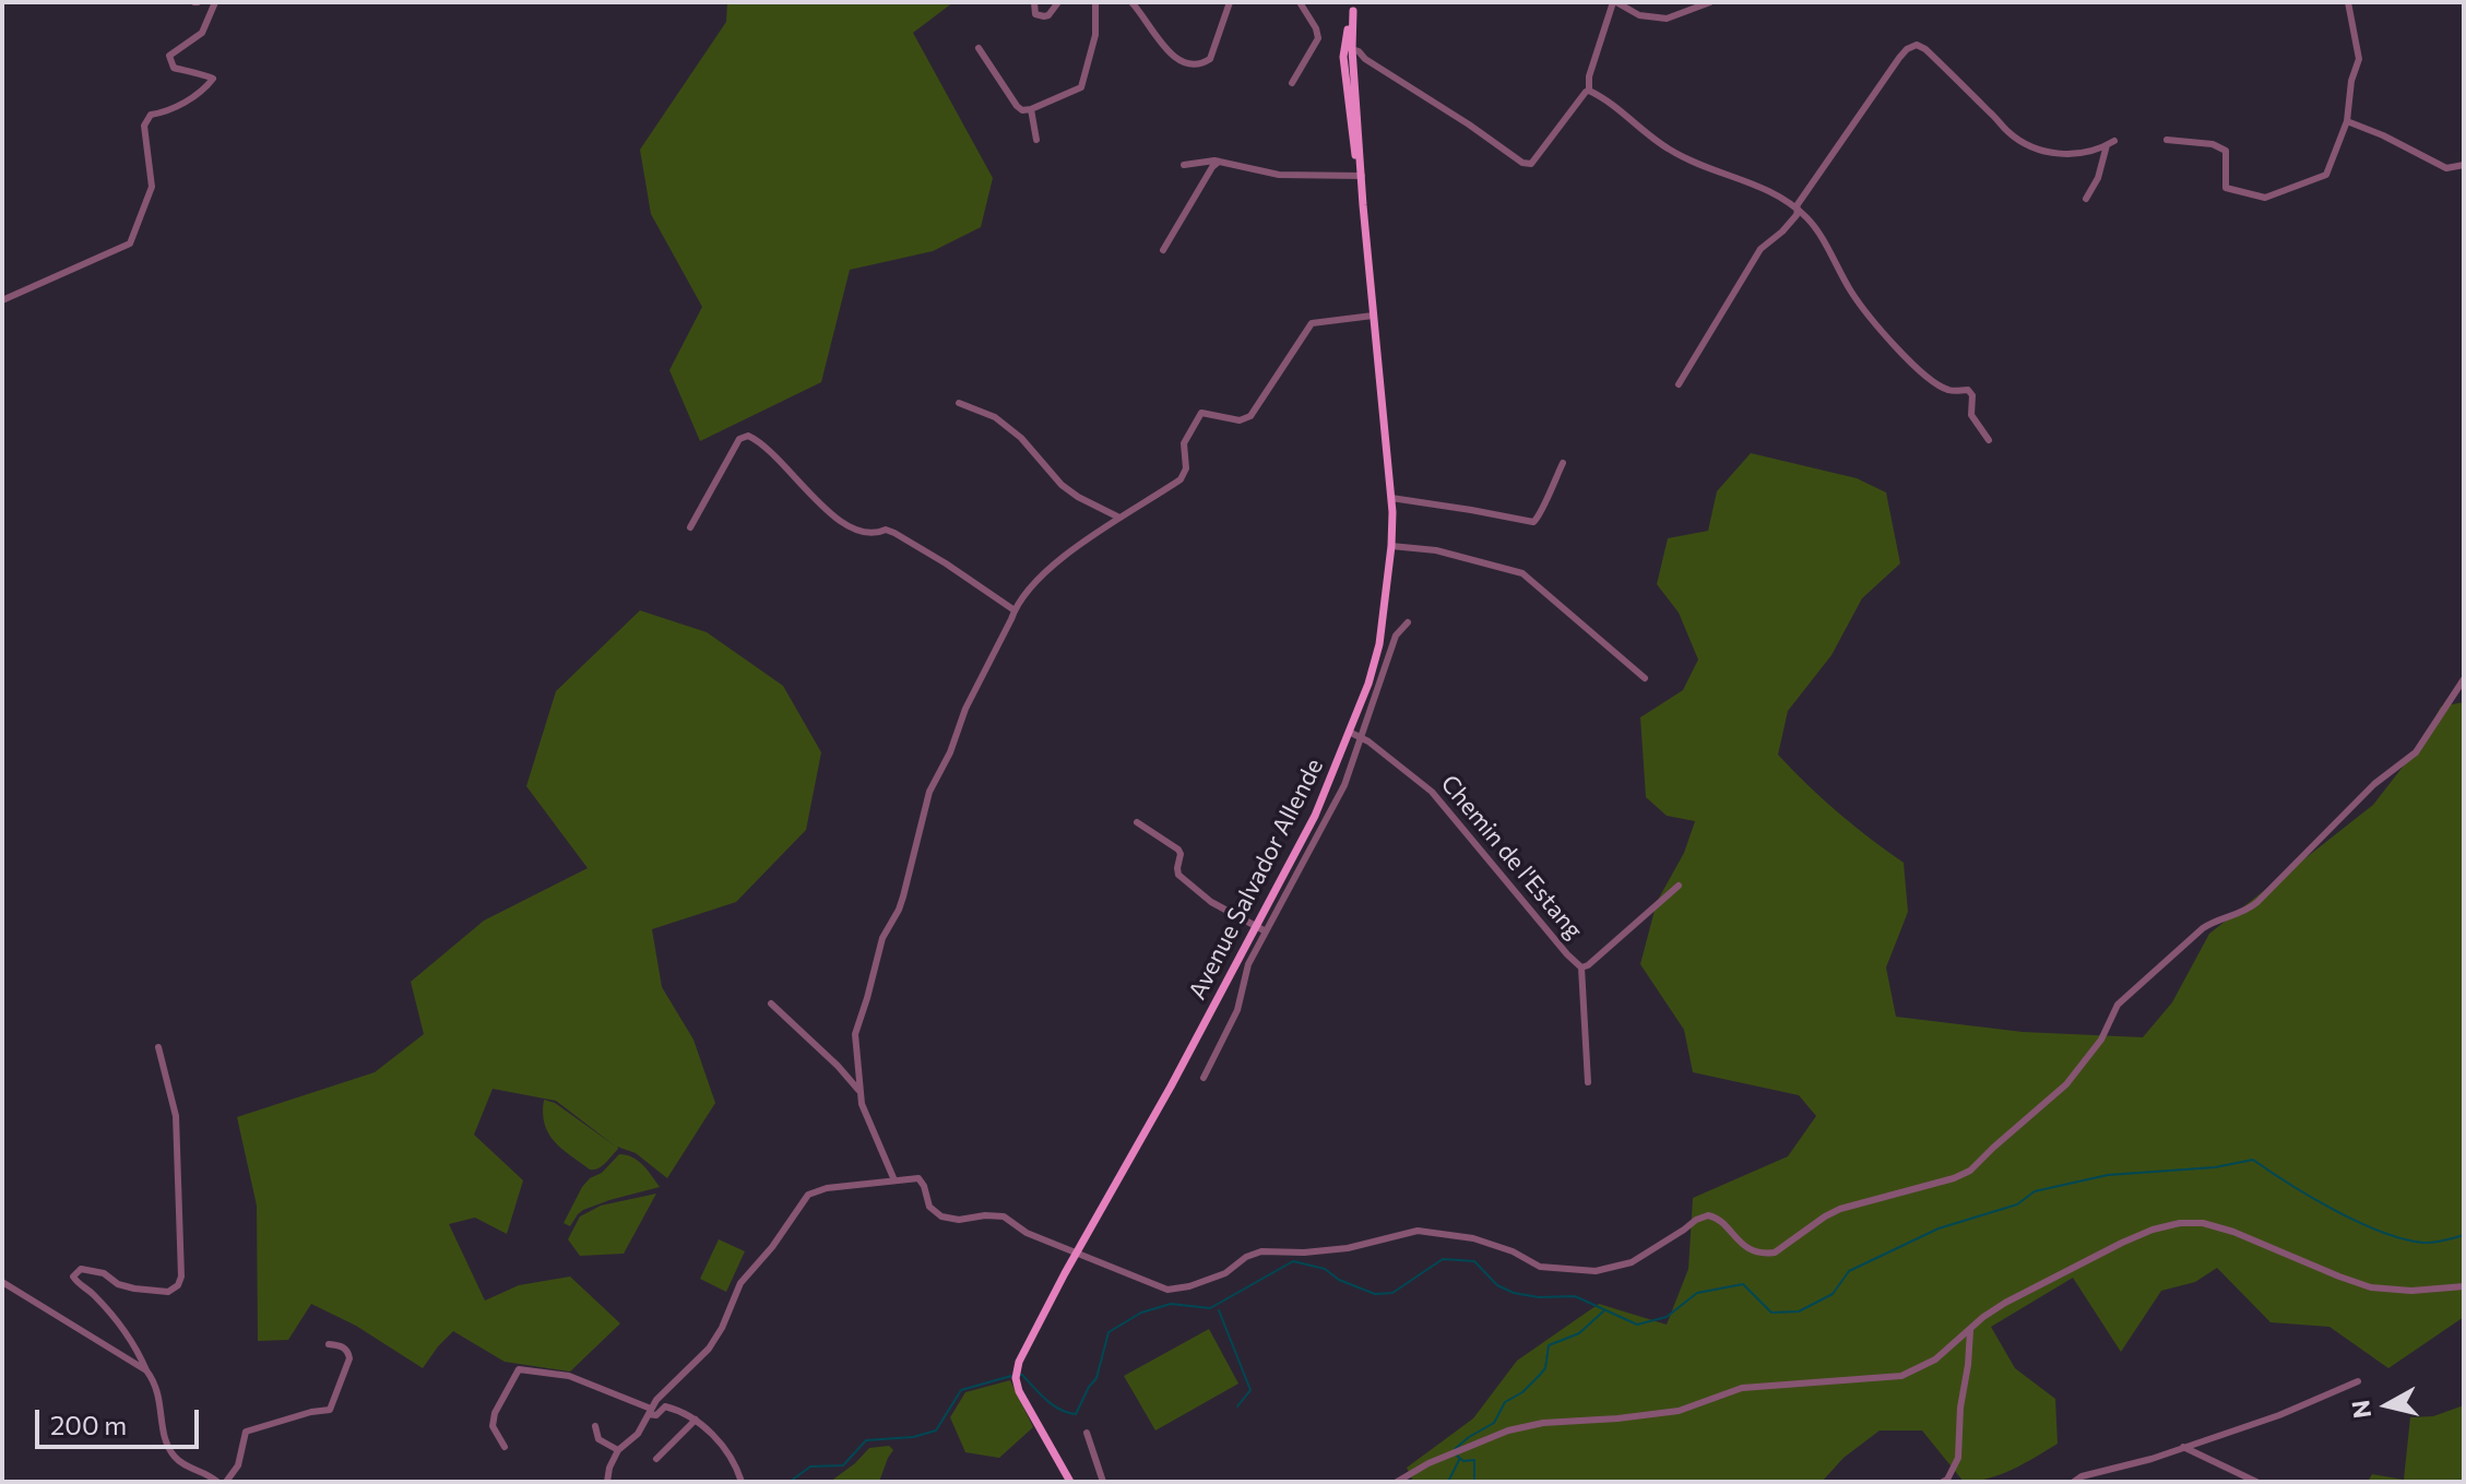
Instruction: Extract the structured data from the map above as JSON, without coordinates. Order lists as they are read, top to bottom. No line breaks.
{"streets":{"main road":["Avenue Salvador Allende"],"street":["Chemin de l'Estang"]},"crossings":[["Chemin de l'Estang","Avenue Salvador Allende"]],"scale_bar":"200 m","north":"left"}
